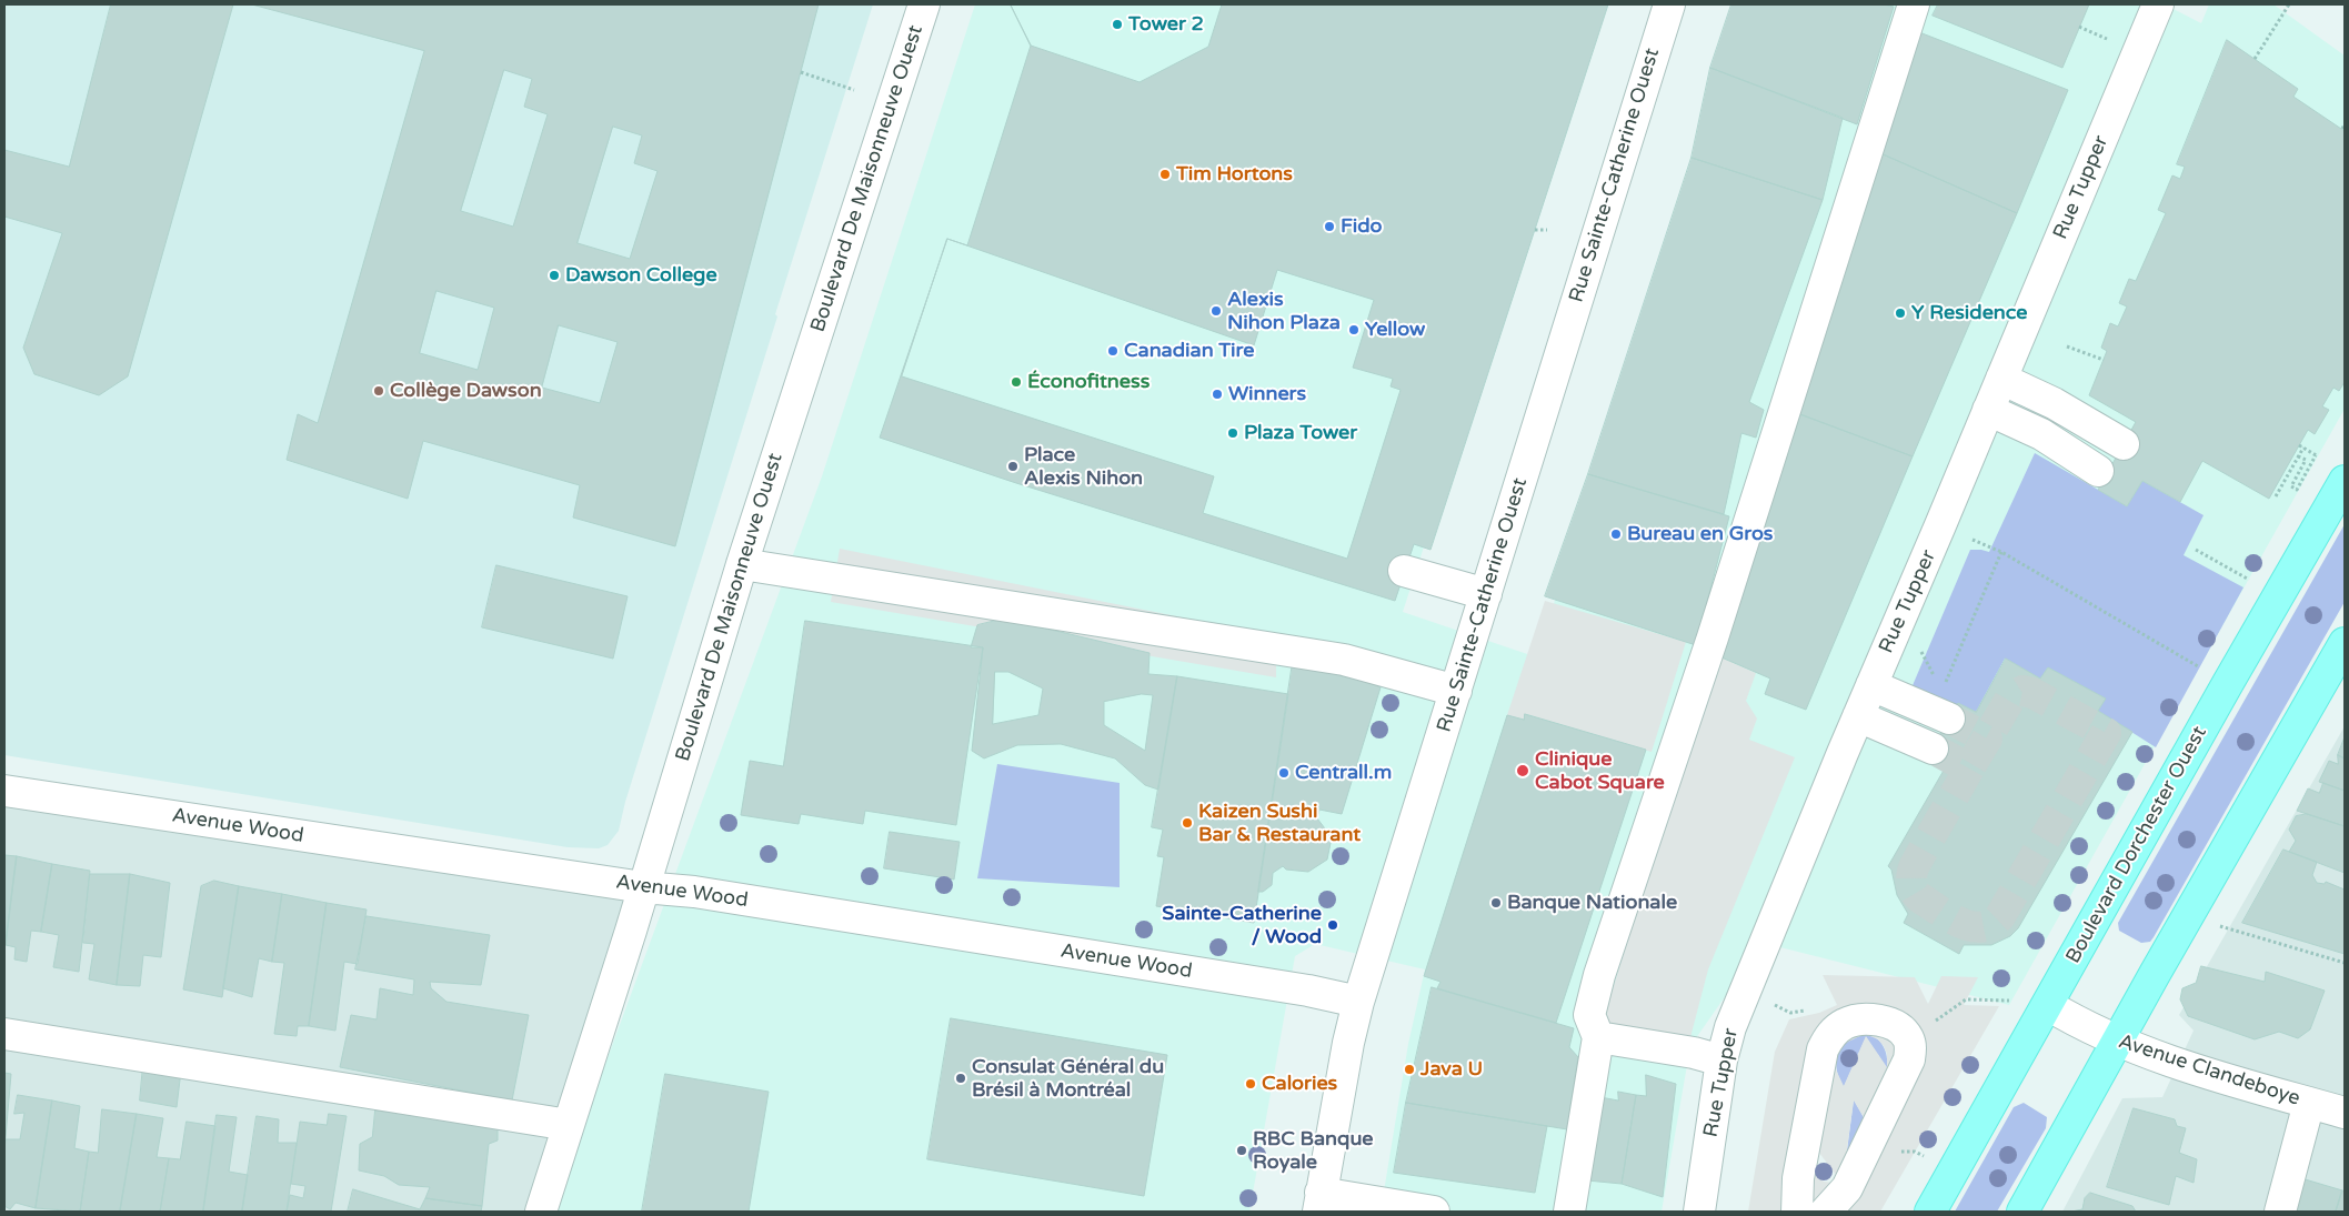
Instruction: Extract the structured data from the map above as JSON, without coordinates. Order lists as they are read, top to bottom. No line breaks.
{"streets":{"main road":["Boulevard Dorchester Ouest"],"street":["Rue Sainte-Catherine Ouest","Boulevard De Maisonneuve Ouest","Rue Tupper","Avenue Wood","Avenue Clandeboye"]},"crossings":[["Rue Sainte-Catherine Ouest","Avenue Wood"],["Boulevard De Maisonneuve Ouest","Avenue Wood"],["Boulevard Dorchester Ouest","Avenue Clandeboye"]],"places":["Tower 2","Tim Hortons","Fido","Dawson College","Alexis Nihon Plaza","Y Residence","Yellow","Canadian Tire","Éconofitness","Collège Dawson","Winners","Plaza Tower","Place Alexis Nihon","Bureau en Gros","Clinique Cabot Square","Centrall.m","Kaizen Sushi Bar & Restaurant","Banque Nationale","Sainte-Catherine / Wood","Java U","Consulat Général du Brésil à Montréal","Calories","RBC Banque Royale"]}
